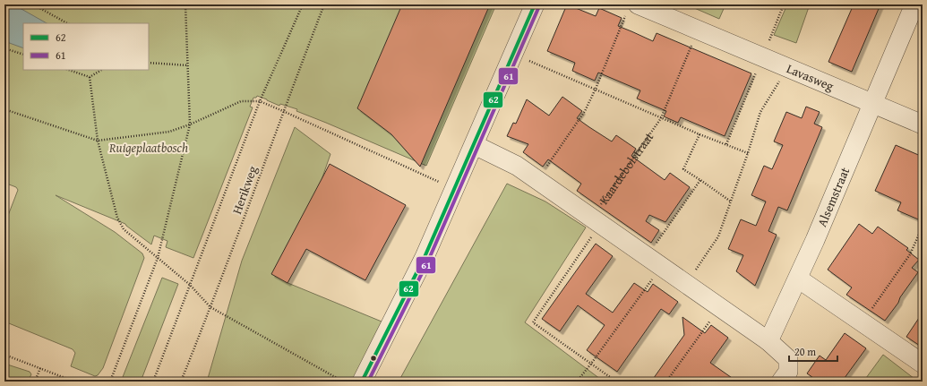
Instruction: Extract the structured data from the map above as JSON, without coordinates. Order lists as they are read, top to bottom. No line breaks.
{"streets":{"street":["Lavasweg","Alsemstraat"],"path":["Kaardebolstraat","Herikweg"]},"crossings":[["Lavasweg","Alsemstraat"]],"parks":["Ruigeplaatbosch"],"lines":["transit line 62","transit line 61"],"legend":["62","61"],"scale_bar":"20 m"}
